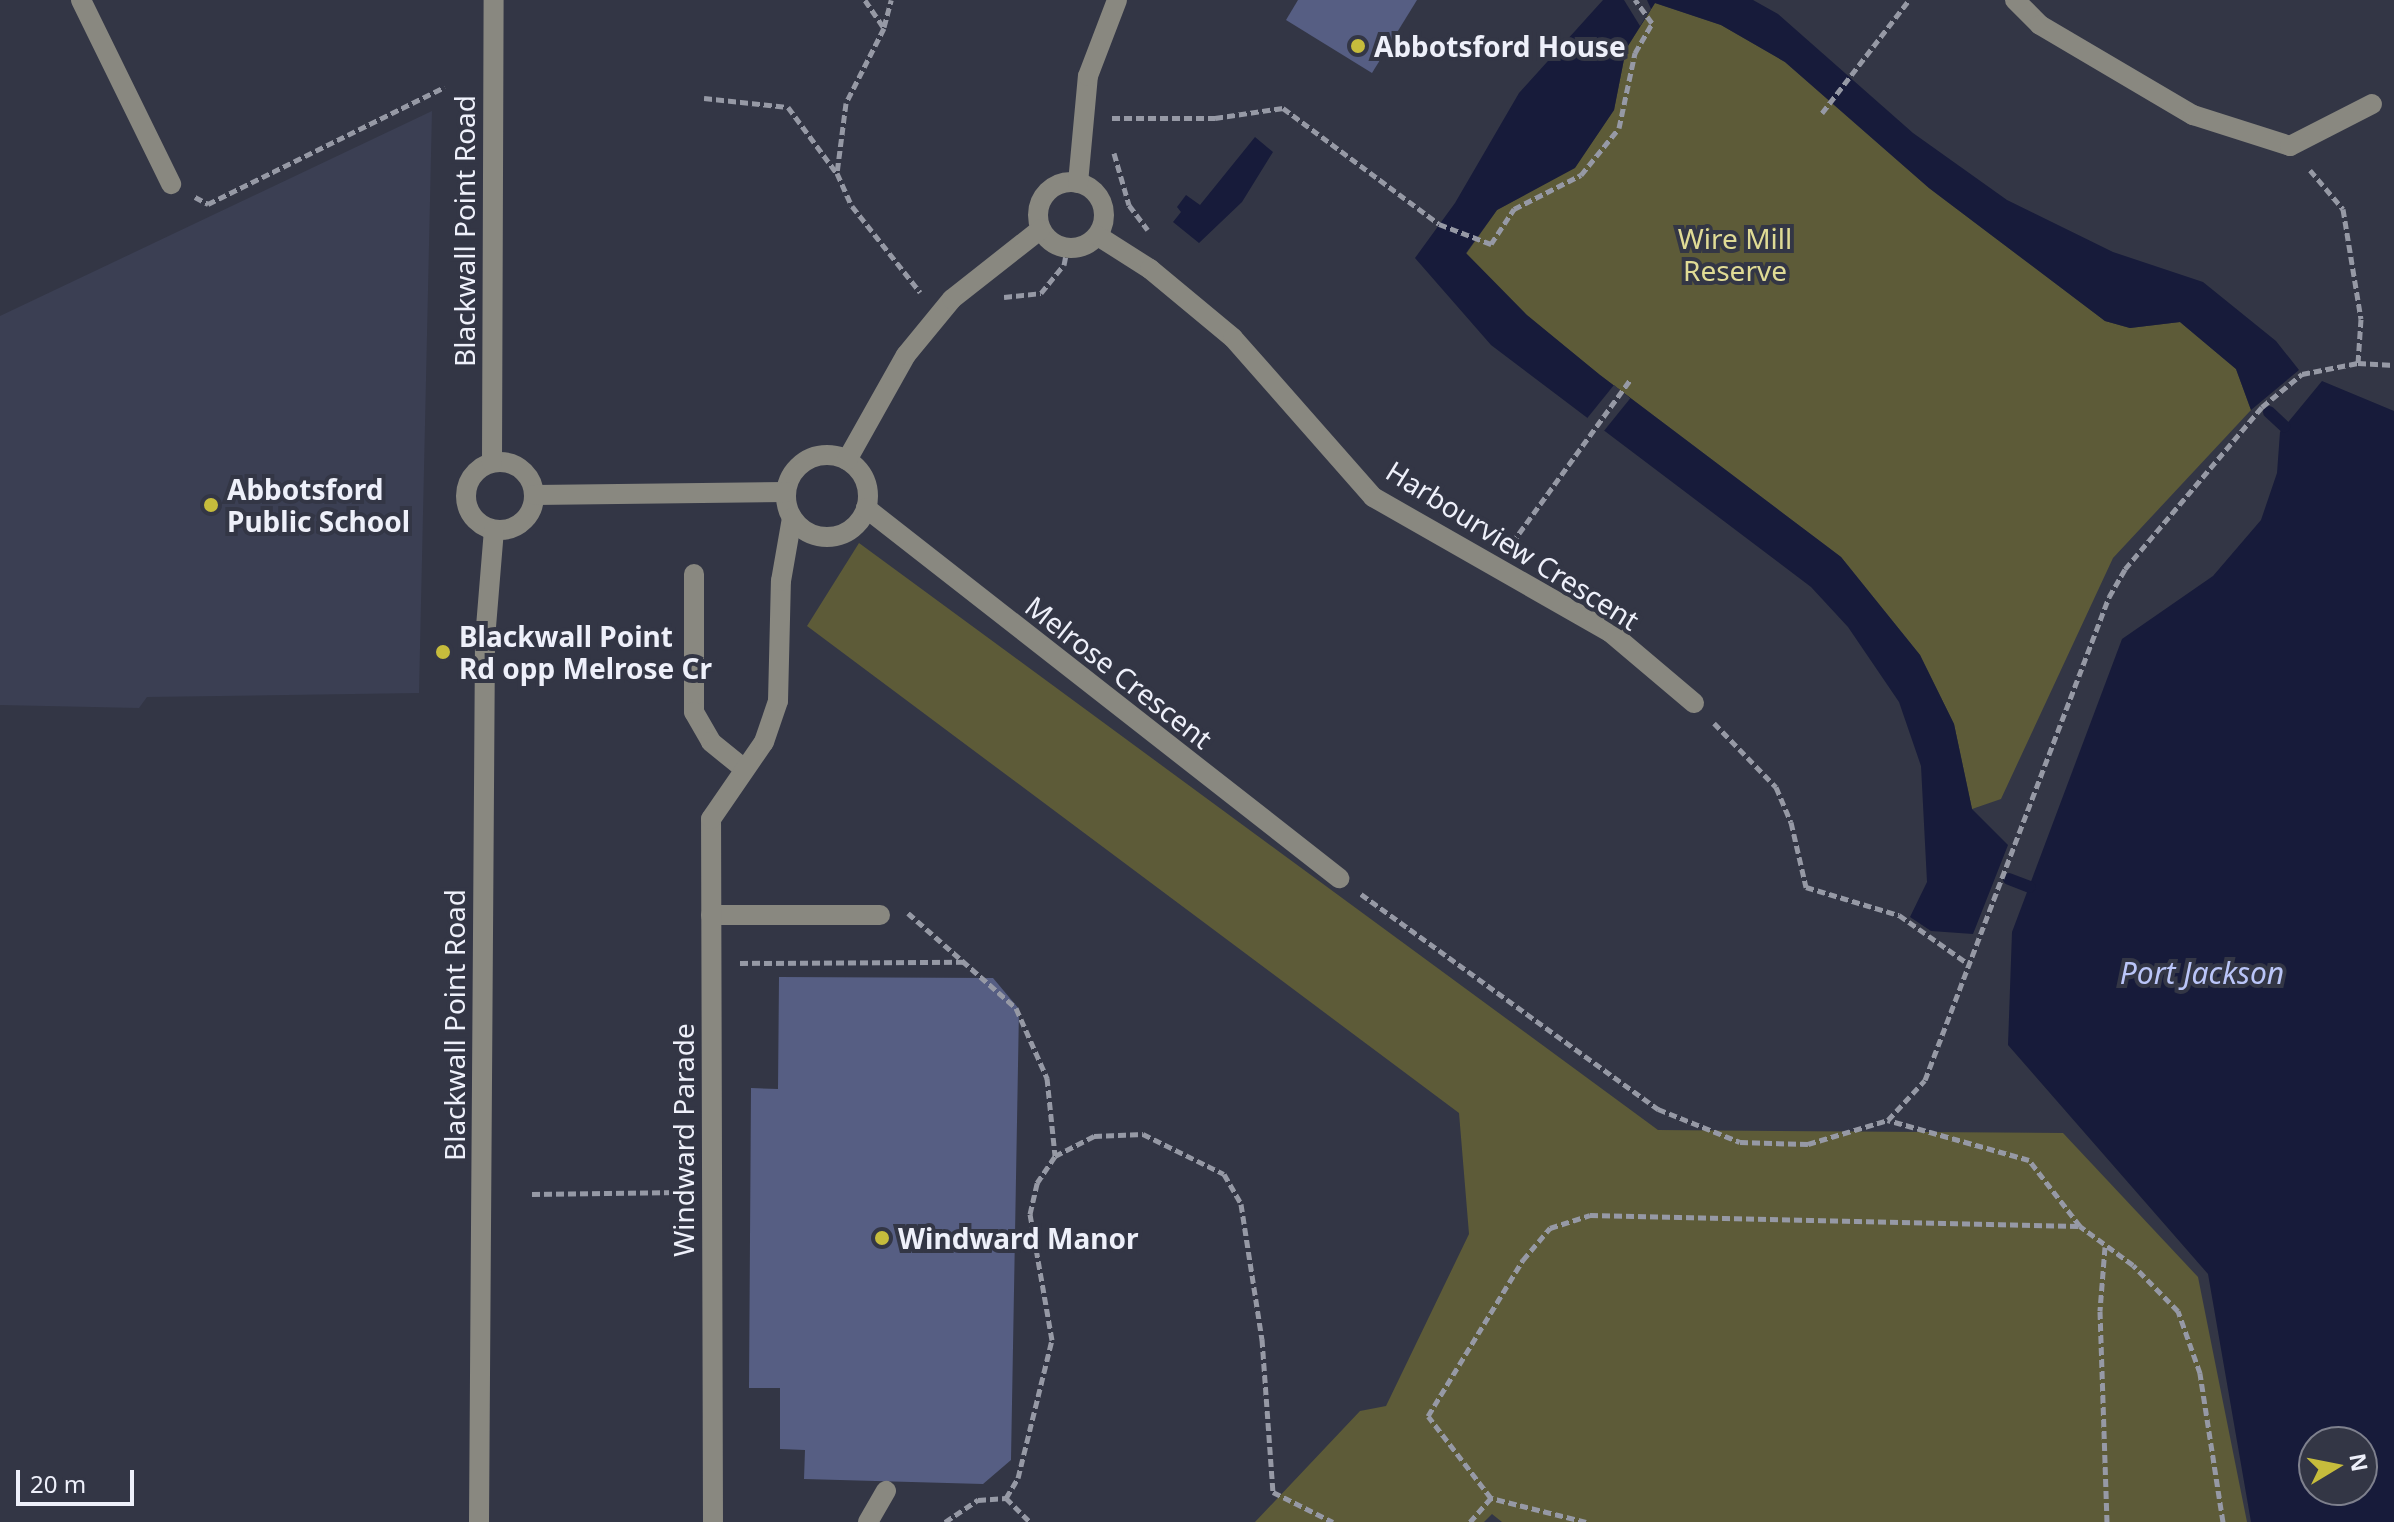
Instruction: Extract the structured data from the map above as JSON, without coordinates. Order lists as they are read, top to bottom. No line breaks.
{"streets":{"street":["Blackwall Point Road","Harbourview Crescent","Melrose Crescent","Windward Parade"]},"crossings":[["Melrose Crescent","Windward Parade"]],"water":["Port Jackson"],"parks":["Wire Mill Reserve"],"places":["Abbotsford House","Abbotsford Public School","Blackwall Point Rd opp Melrose Cr","Windward Manor"],"scale_bar":"20 m","north":"right"}
